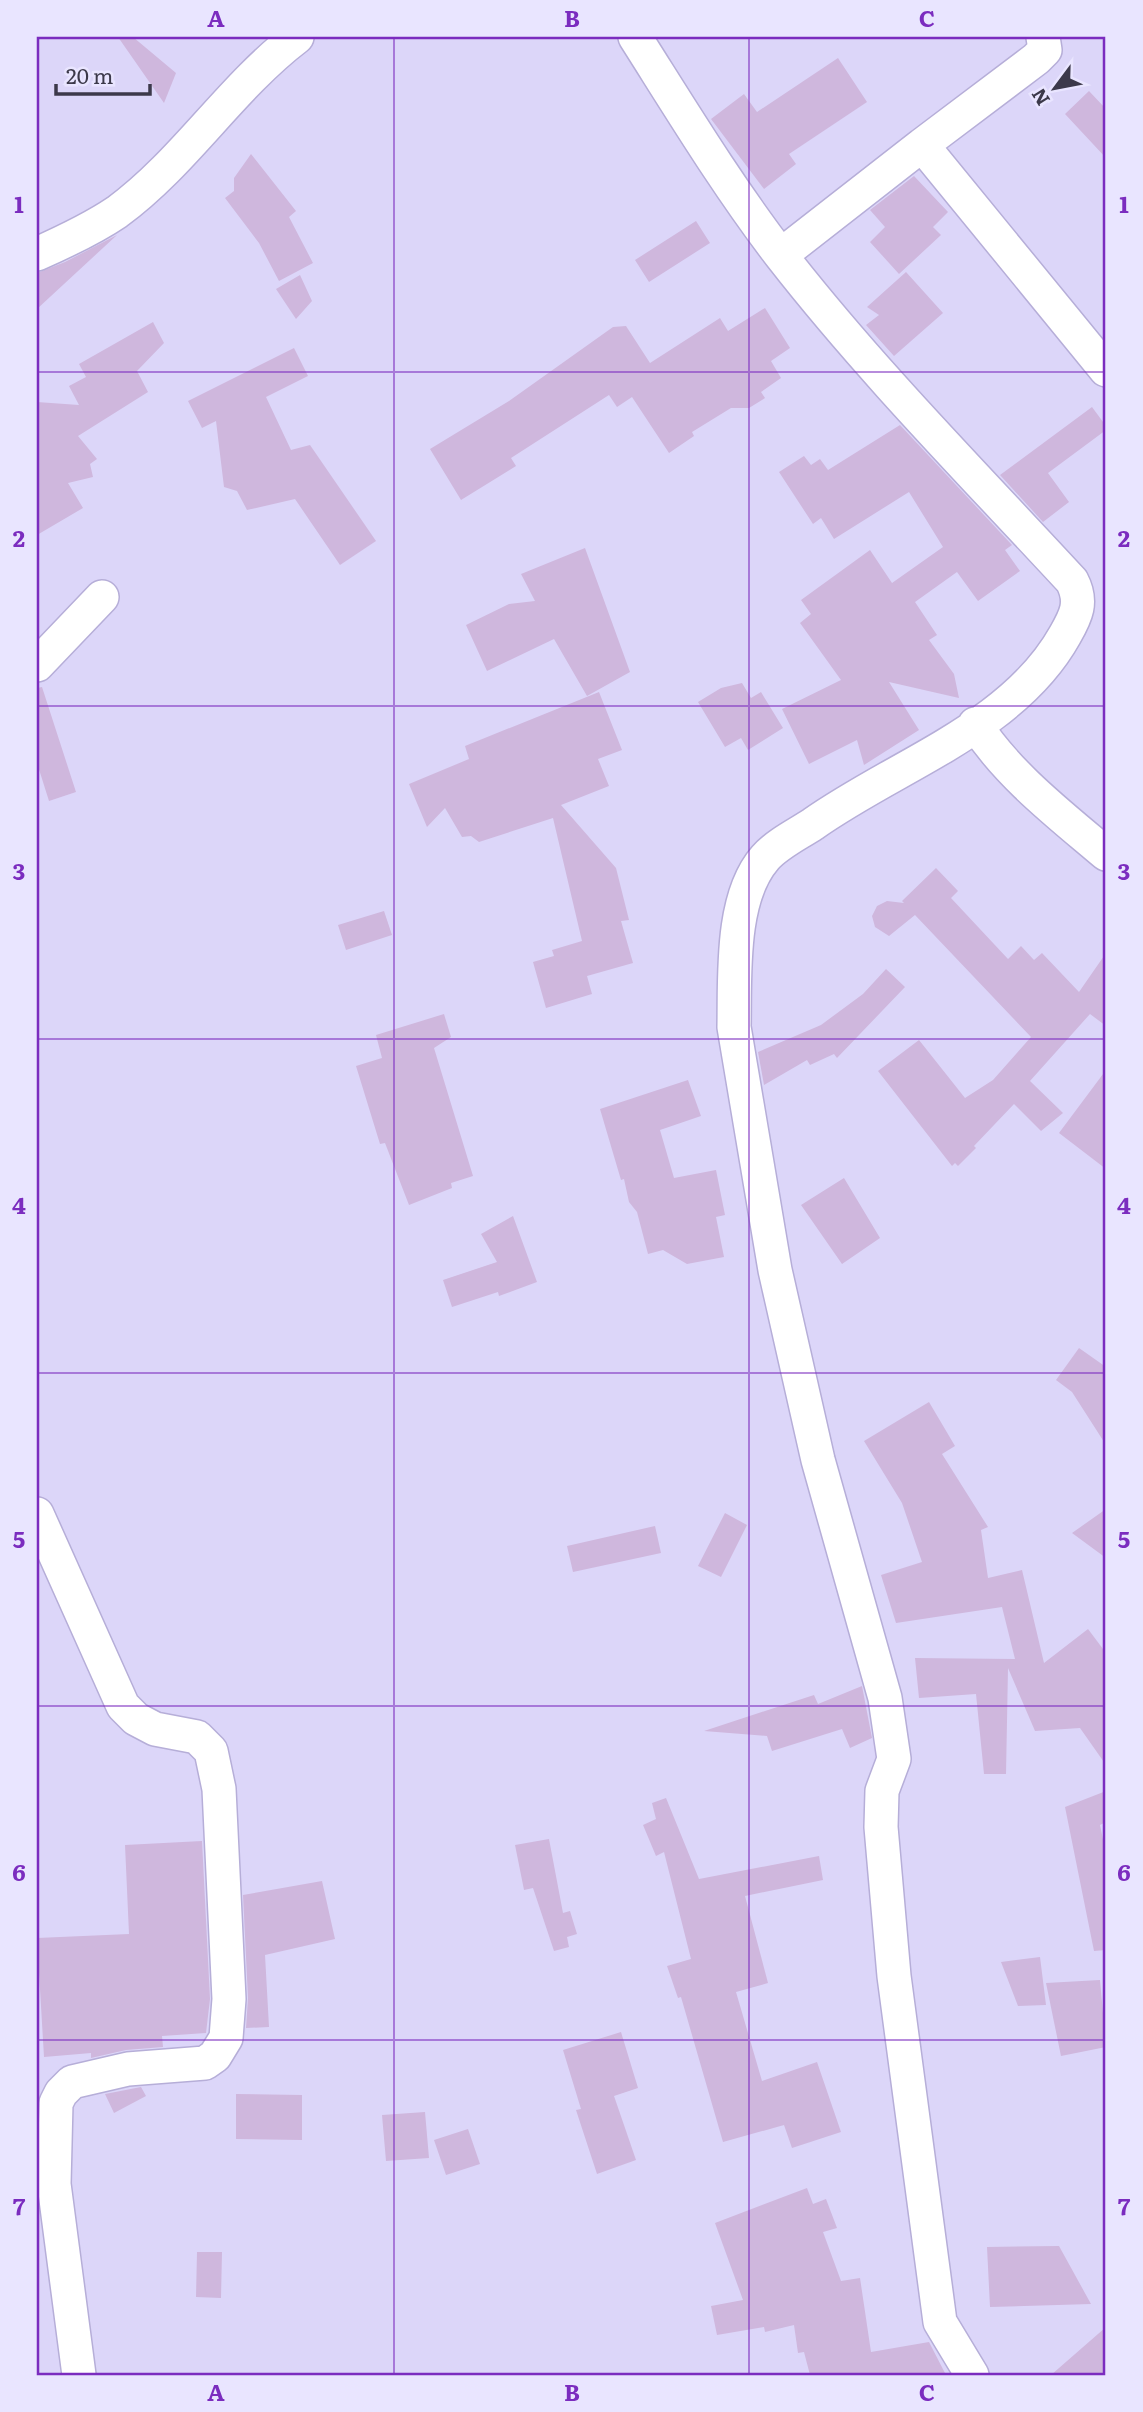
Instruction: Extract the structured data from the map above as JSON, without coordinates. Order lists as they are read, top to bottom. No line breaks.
{"scale_bar":"20 m","north":"bottom left","grid":{"columns":["A","B","C"],"rows":["1","2","3","4","5","6","7"]}}
